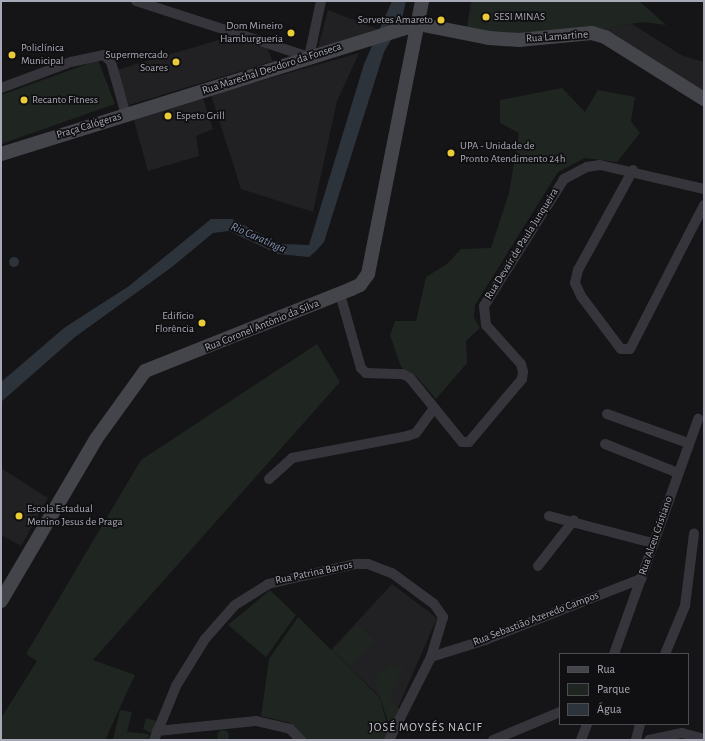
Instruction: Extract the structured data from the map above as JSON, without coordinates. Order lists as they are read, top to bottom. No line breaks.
{"streets":{"main road":["Rua Lamartine","Rua Marechal Deodoro da Fonseca","Praça Calógeras","Rua Coronel Antônio da Silva"],"street":["Rua Devair de Paula Junqueira","Rua Alceu Cristiano","Rua Patrina Barros","Rua Sebastião Azeredo Campos"]},"crossings":[["Rua Lamartine","Rua Marechal Deodoro da Fonseca"],["Rua Lamartine","Rua Coronel Antônio da Silva"],["Rua Marechal Deodoro da Fonseca","Praça Calógeras"],["Rua Marechal Deodoro da Fonseca","Rua Coronel Antônio da Silva"],["Rua Devair de Paula Junqueira","Rua Coronel Antônio da Silva"],["Rua Alceu Cristiano","Rua Sebastião Azeredo Campos"],["Rua Patrina Barros","Rua Sebastião Azeredo Campos"]],"districts":["JOSÉ MOYSÉS NACIF"],"water":["Rio Caratinga"],"places":["SESI MINAS","Sorvetes Amareto","Dom Mineiro Hamburgueria","Policlínica Municipal","Supermercado Soares","Recanto Fitness","Espeto Grill","UPA - Unidade de Pronto Atendimento 24h","Edifício Florência","Escola Estadual Menino Jesus de Praga"],"legend":["Rua","Parque","Água"]}
